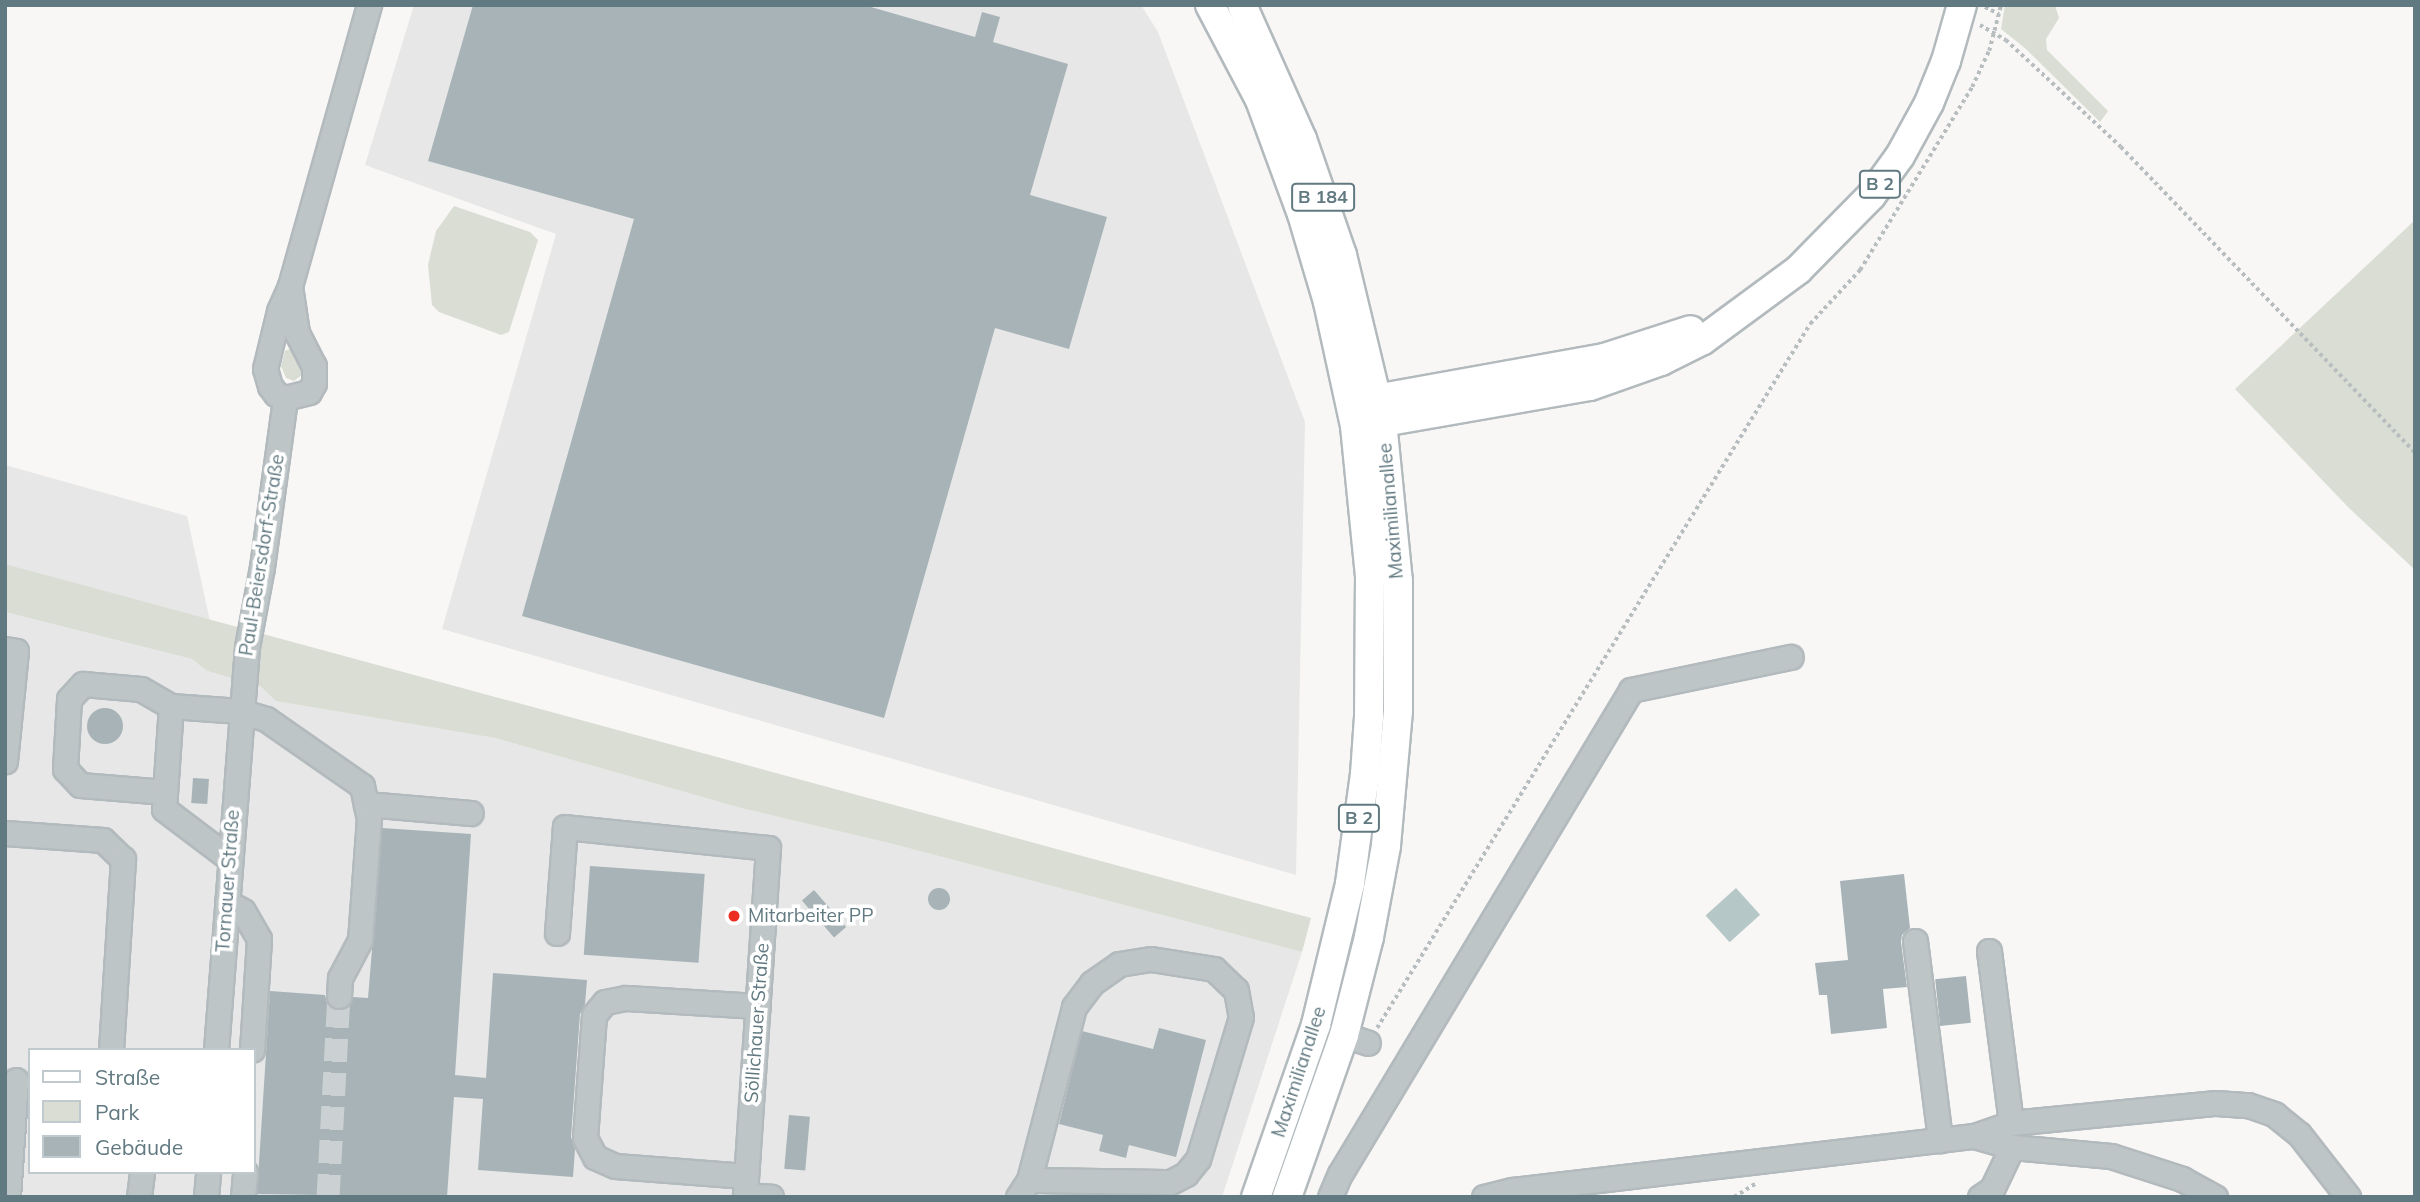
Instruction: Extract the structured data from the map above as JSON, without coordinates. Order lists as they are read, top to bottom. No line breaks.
{"streets":{"main road":["B 2","B 184","Maximilianallee"],"street":["Paul-Beiersdorf-Straße","Tornauer Straße","Söllichauer Straße"]},"crossings":[["B 2","B 184"],["B 2","Maximilianallee"],["B 184","Maximilianallee"],["Paul-Beiersdorf-Straße","Tornauer Straße"]],"places":["Mitarbeiter PP"],"legend":["Straße","Park","Gebäude"]}
